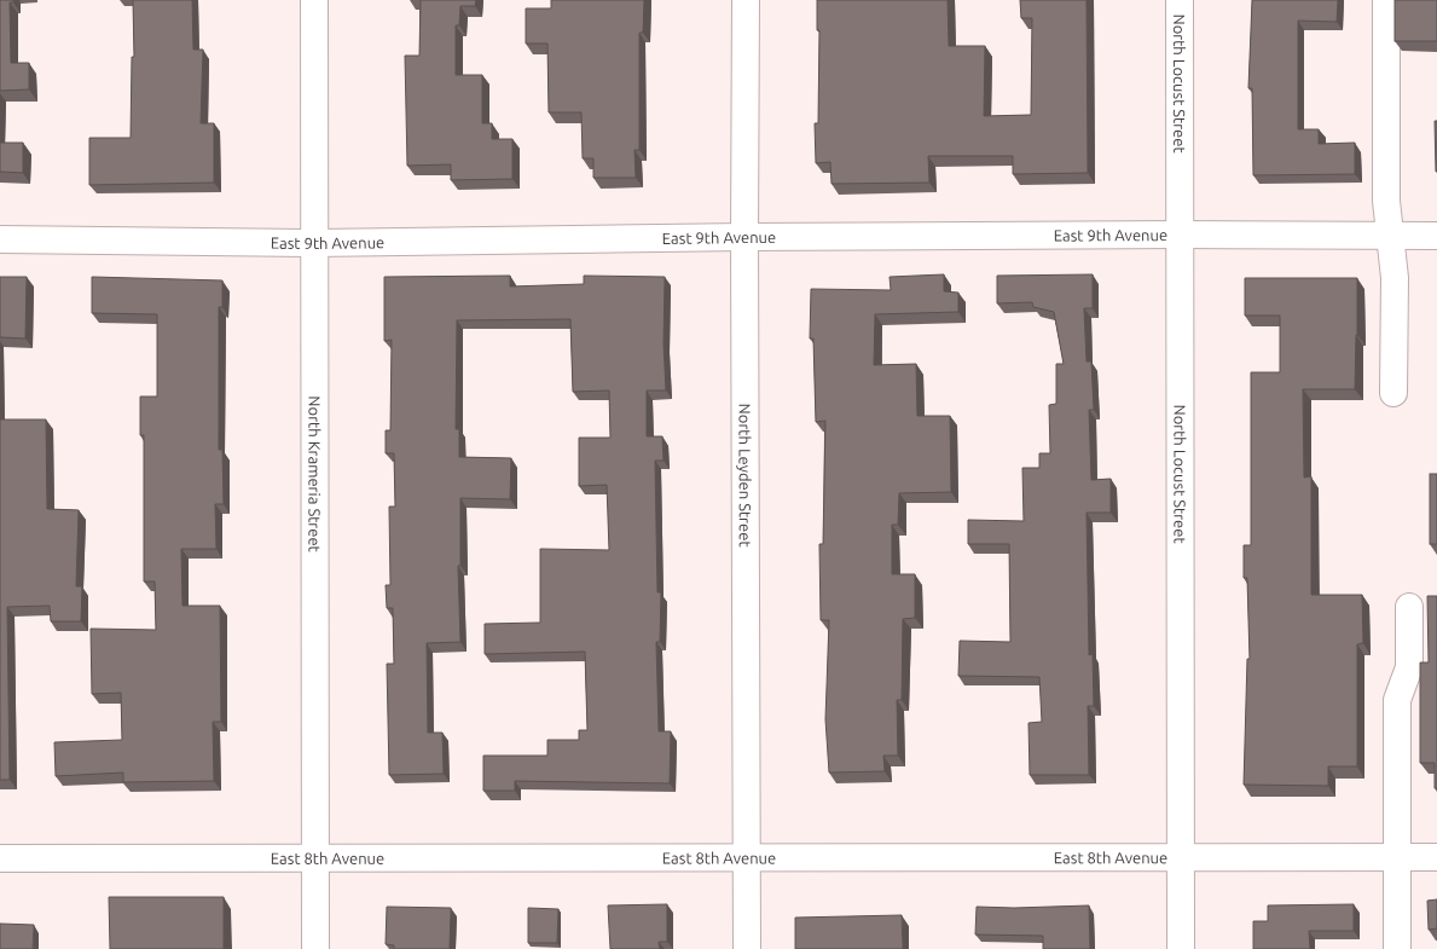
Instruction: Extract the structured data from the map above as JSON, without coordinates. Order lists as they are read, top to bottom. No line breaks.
{"streets":{"street":["North Locust Street","East 9th Avenue","North Krameria Street","North Leyden Street","East 8th Avenue"]},"crossings":[["North Locust Street","East 9th Avenue"],["North Locust Street","East 8th Avenue"],["East 9th Avenue","North Krameria Street"],["East 9th Avenue","North Leyden Street"],["North Krameria Street","East 8th Avenue"],["North Leyden Street","East 8th Avenue"]]}
